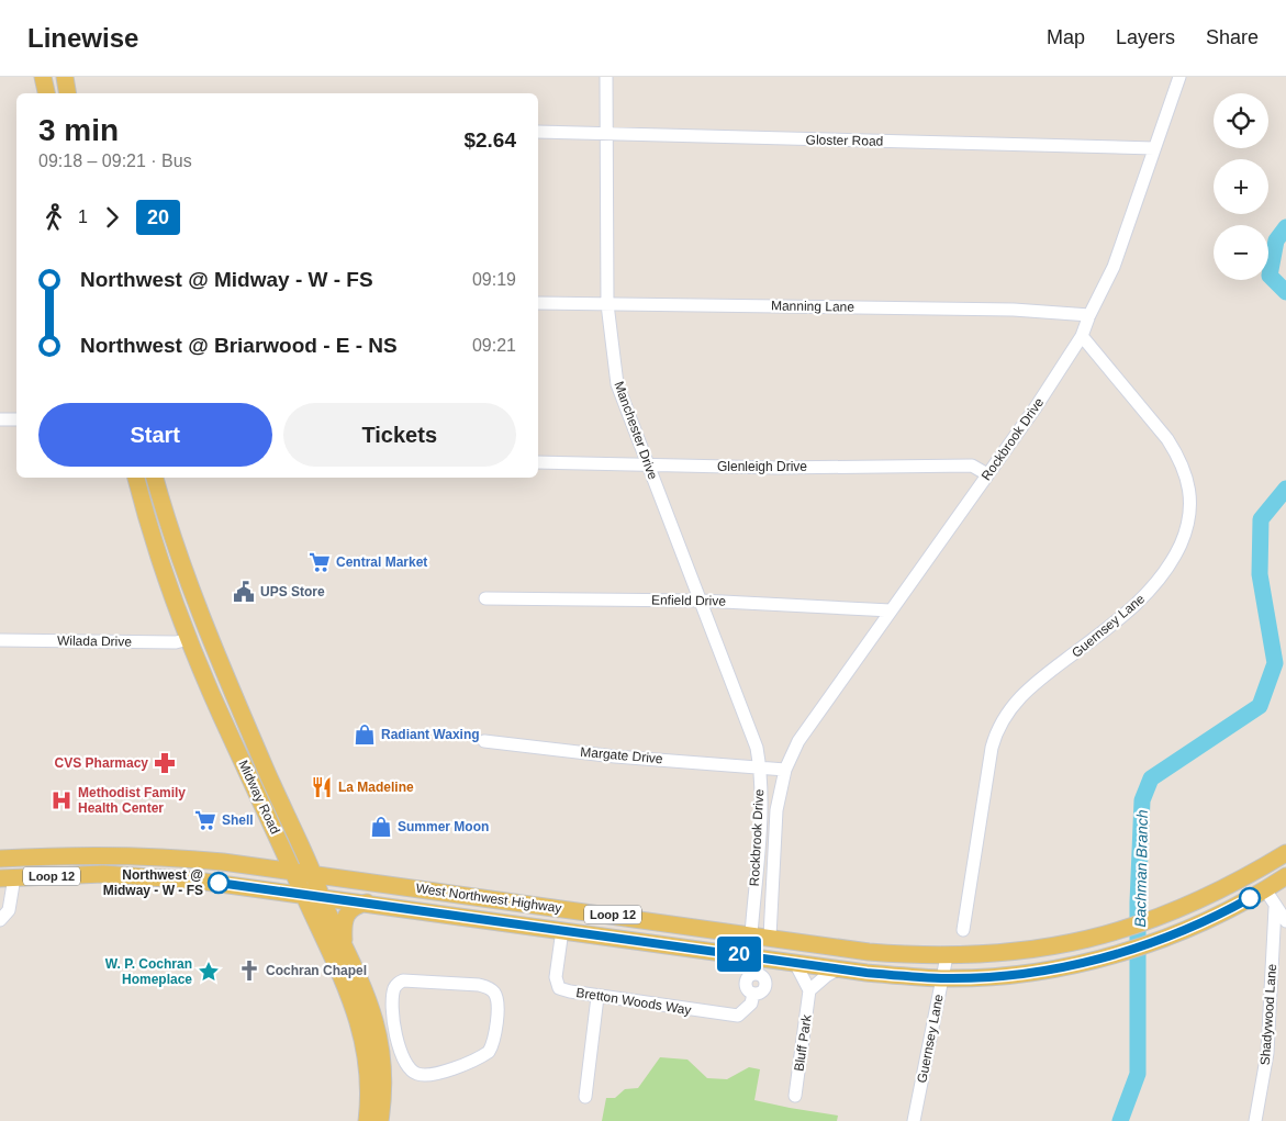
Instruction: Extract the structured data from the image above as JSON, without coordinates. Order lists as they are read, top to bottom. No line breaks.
{"streets":{"main road":["Midway Road","Loop 12","West Northwest Highway"],"street":["Gloster Road","Manning Lane","Manchester Drive","Rockbrook Drive","Glenleigh Drive","Enfield Drive","Guernsey Lane","Wilada Drive","Margate Drive","Bretton Woods Way","Shadywood Lane","Bluff Park"]},"crossings":[["Gloster Road","Manchester Drive"],["Gloster Road","Rockbrook Drive"],["Manning Lane","Manchester Drive"],["Manning Lane","Rockbrook Drive"],["Manchester Drive","Rockbrook Drive"],["Manchester Drive","Glenleigh Drive"],["Manchester Drive","Enfield Drive"],["Manchester Drive","Margate Drive"],["Rockbrook Drive","Glenleigh Drive"],["Rockbrook Drive","Enfield Drive"],["Rockbrook Drive","Guernsey Lane"],["Rockbrook Drive","Margate Drive"],["Rockbrook Drive","West Northwest Highway"],["Guernsey Lane","West Northwest Highway"],["Wilada Drive","Midway Road"],["Midway Road","West Northwest Highway"],["West Northwest Highway","Bretton Woods Way"]],"water":["Bachman Branch"],"places":{"supermarket":["Central Market","Shell"],"public building":["UPS Store"],"shop":["Radiant Waxing","Summer Moon"],"pharmacy":["CVS Pharmacy"],"restaurant":["La Madeline"],"hospital":["Methodist Family Health Center"],"other":["Northwest @ Midway - W - FS"],"church":["Cochran Chapel"],"place":["W. P. Cochran Homeplace"]},"lines":["bus line 20"],"page":{"header":"Linewise","nav":["Map","Layers","Share"],"on_map":"20","map_buttons":["+","−"],"heading":["3 min","09:18 – 09:21 · Bus","$2.64"],"legs":["1","20"],"list":[{"name":"Northwest @ Midway - W - FS","value":"09:19"},{"name":"Northwest @ Briarwood - E - NS","value":"09:21"}],"buttons":["Start","Tickets"]}}
